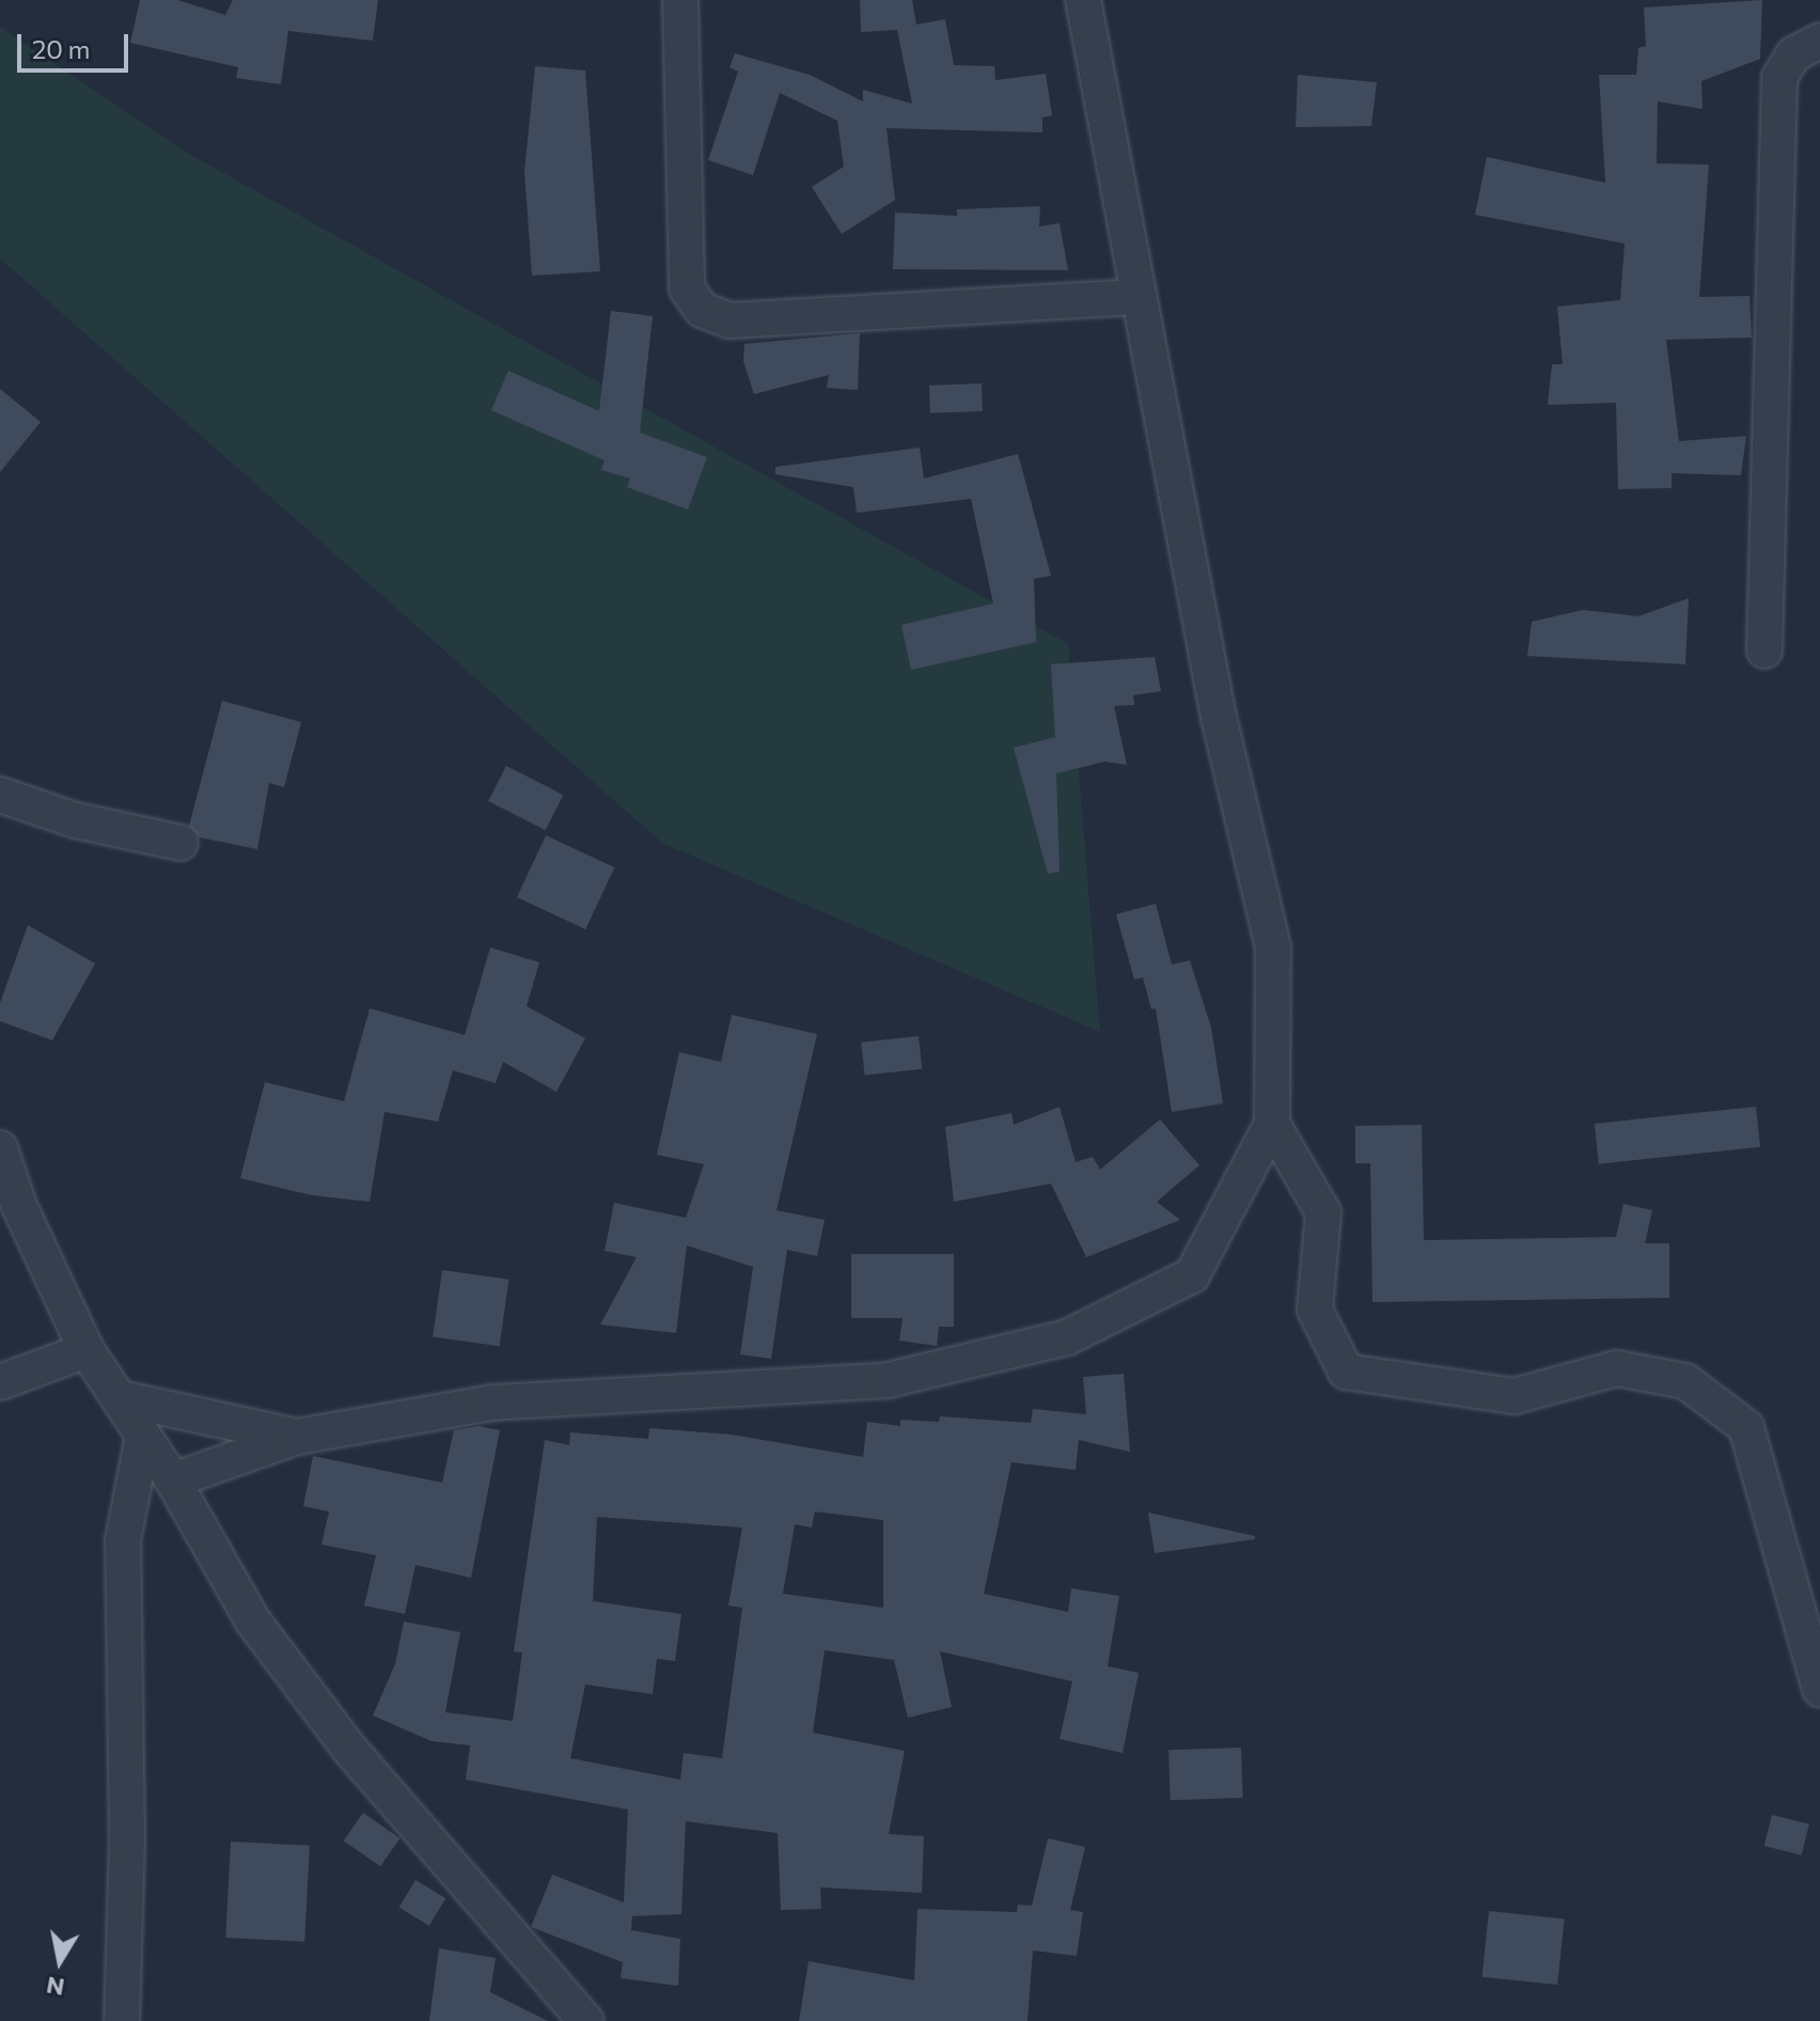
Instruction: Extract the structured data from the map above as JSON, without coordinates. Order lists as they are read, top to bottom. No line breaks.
{"scale_bar":"20 m","north":"bottom"}
